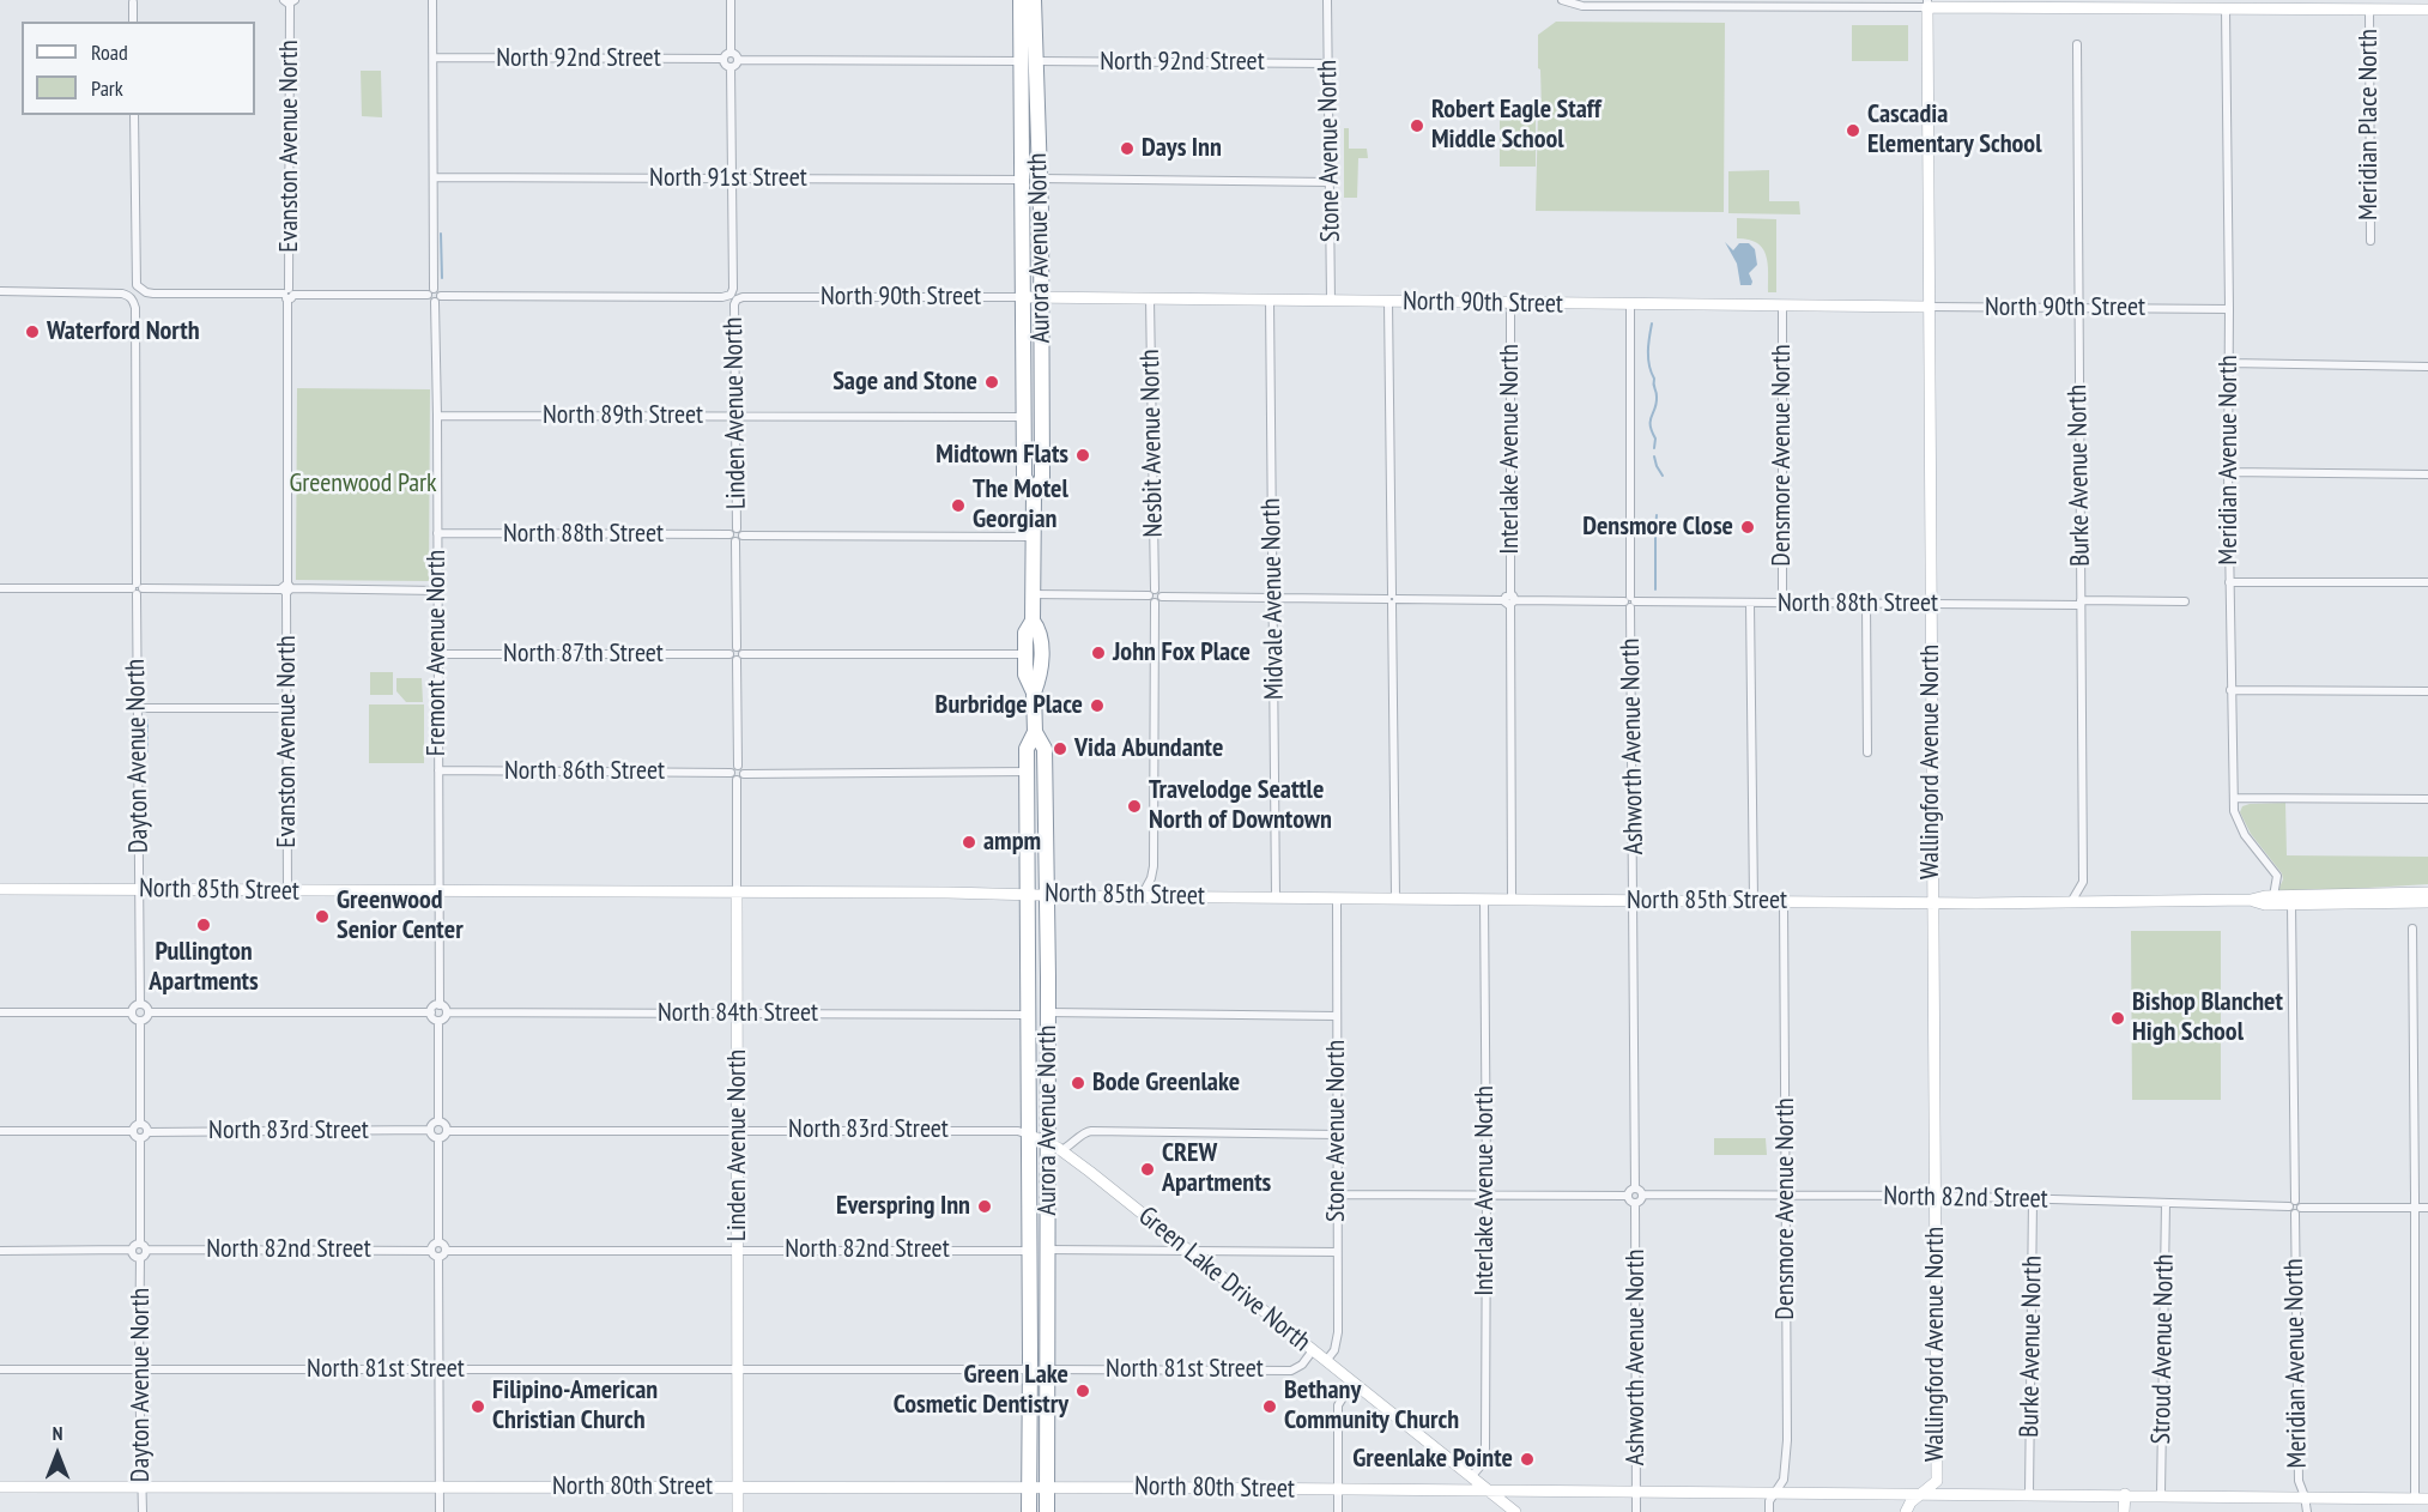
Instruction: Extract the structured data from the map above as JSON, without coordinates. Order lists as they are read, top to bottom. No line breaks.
{"streets":{"highway":["Aurora Avenue North"],"street":["North 92nd Street","Meridian Place North","Evanston Avenue North","Stone Avenue North","North 91st Street","North 90th Street","Linden Avenue North","North 89th Street","Nesbit Avenue North","Interlake Avenue North","Densmore Avenue North","Meridian Avenue North","Burke Avenue North","North 88th Street","Midvale Avenue North","Fremont Avenue North","North 87th Street","Ashworth Avenue North","Dayton Avenue North","Wallingford Avenue North","North 86th Street","North 85th Street","North 84th Street","North 83rd Street","North 82nd Street","Green Lake Drive North","Stroud Avenue North","North 81st Street","North 80th Street"]},"crossings":[["North 92nd Street","Stone Avenue North"],["North 92nd Street","Aurora Avenue North"],["North 92nd Street","Linden Avenue North"],["Evanston Avenue North","North 85th Street"],["Stone Avenue North","North 90th Street"],["Stone Avenue North","North 85th Street"],["Stone Avenue North","Green Lake Drive North"],["North 91st Street","Aurora Avenue North"],["North 91st Street","Linden Avenue North"],["Aurora Avenue North","North 90th Street"],["Aurora Avenue North","North 89th Street"],["Aurora Avenue North","North 88th Street"],["Aurora Avenue North","North 85th Street"],["Aurora Avenue North","North 84th Street"],["Aurora Avenue North","North 83rd Street"],["Aurora Avenue North","North 82nd Street"],["Aurora Avenue North","Green Lake Drive North"],["Aurora Avenue North","North 81st Street"],["Aurora Avenue North","North 80th Street"],["North 90th Street","Linden Avenue North"],["North 90th Street","Nesbit Avenue North"],["North 90th Street","Interlake Avenue North"],["North 90th Street","Densmore Avenue North"],["North 90th Street","Meridian Avenue North"],["North 90th Street","Burke Avenue North"],["North 90th Street","Midvale Avenue North"],["North 90th Street","Fremont Avenue North"],["North 90th Street","Ashworth Avenue North"],["North 90th Street","Wallingford Avenue North"],["Linden Avenue North","North 89th Street"],["Linden Avenue North","North 88th Street"],["Linden Avenue North","North 87th Street"],["Linden Avenue North","North 86th Street"],["Linden Avenue North","North 85th Street"],["Linden Avenue North","North 84th Street"],["Linden Avenue North","North 83rd Street"],["Linden Avenue North","North 82nd Street"],["Linden Avenue North","North 81st Street"],["Linden Avenue North","North 80th Street"],["North 89th Street","Fremont Avenue North"],["Nesbit Avenue North","North 88th Street"],["Interlake Avenue North","North 88th Street"],["Interlake Avenue North","North 85th Street"],["Interlake Avenue North","Green Lake Drive North"],["Densmore Avenue North","North 88th Street"],["Densmore Avenue North","North 85th Street"],["Densmore Avenue North","North 82nd Street"],["Densmore Avenue North","North 80th Street"],["Meridian Avenue North","North 85th Street"],["Meridian Avenue North","North 80th Street"],["Burke Avenue North","North 88th Street"],["Burke Avenue North","North 85th Street"],["Burke Avenue North","North 82nd Street"],["Burke Avenue North","North 80th Street"],["North 88th Street","Midvale Avenue North"],["North 88th Street","Fremont Avenue North"],["North 88th Street","Ashworth Avenue North"],["North 88th Street","Wallingford Avenue North"],["Midvale Avenue North","North 85th Street"],["Fremont Avenue North","North 87th Street"],["Fremont Avenue North","North 86th Street"],["Fremont Avenue North","North 85th Street"],["Fremont Avenue North","North 84th Street"],["Ashworth Avenue North","North 85th Street"],["Ashworth Avenue North","North 82nd Street"],["Ashworth Avenue North","North 80th Street"],["Dayton Avenue North","North 85th Street"],["Dayton Avenue North","North 82nd Street"],["Dayton Avenue North","North 81st Street"],["Dayton Avenue North","North 80th Street"],["Wallingford Avenue North","North 85th Street"],["Wallingford Avenue North","North 82nd Street"],["Wallingford Avenue North","North 80th Street"],["North 83rd Street","Green Lake Drive North"],["North 82nd Street","Stroud Avenue North"],["Green Lake Drive North","North 81st Street"],["Green Lake Drive North","North 80th Street"],["Stroud Avenue North","North 80th Street"]],"parks":["Greenwood Park"],"places":["Robert Eagle Staff Middle School","Cascadia Elementary School","Days Inn","Waterford North","Sage and Stone","Midtown Flats","The Motel Georgian","Densmore Close","John Fox Place","Burbridge Place","Vida Abundante","Travelodge Seattle North of Downtown","ampm","Greenwood Senior Center","Pullington Apartments","Bishop Blanchet High School","Bode Greenlake","CREW Apartments","Everspring Inn","Green Lake Cosmetic Dentistry","Filipino-American Christian Church","Bethany Community Church","Greenlake Pointe"],"legend":["Road","Park"],"north":"top"}
